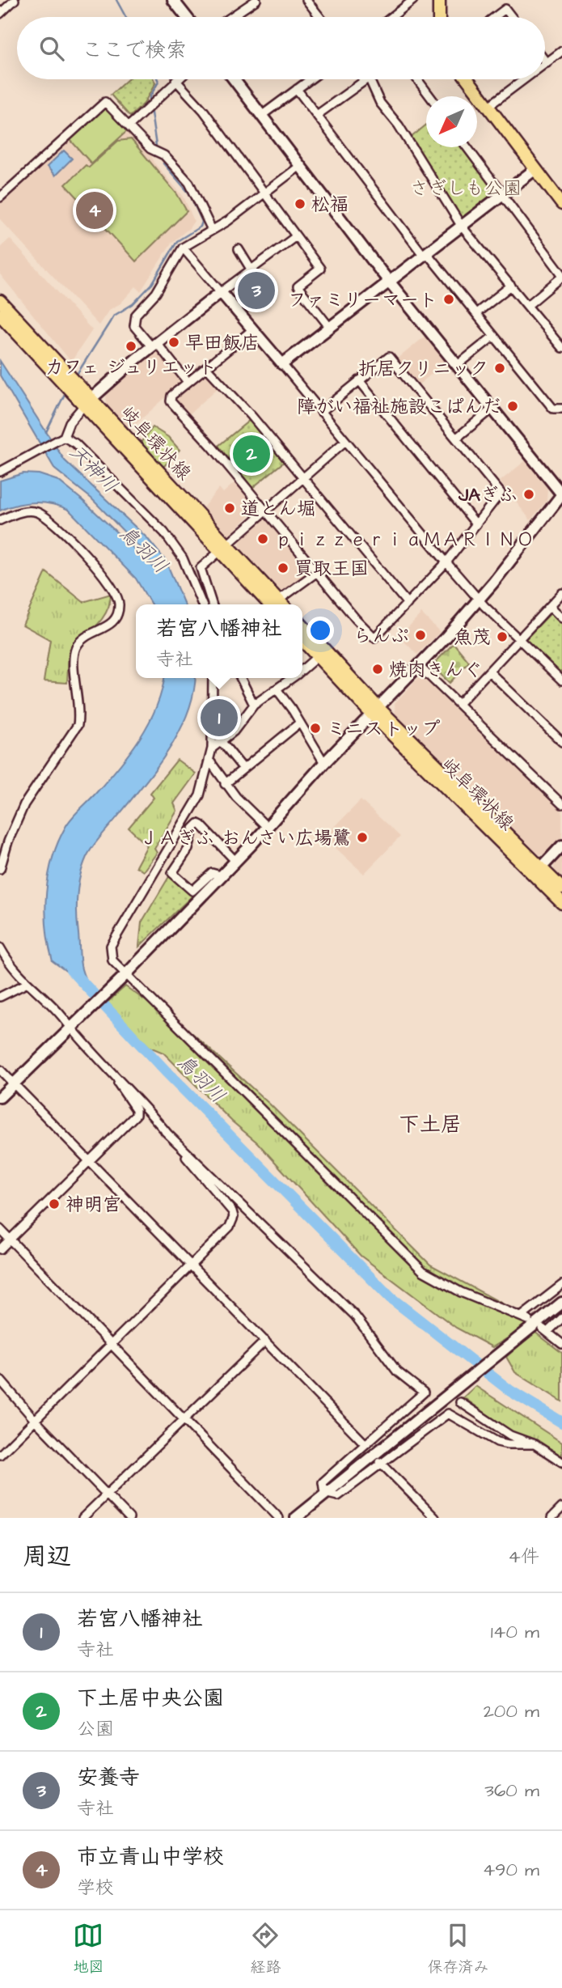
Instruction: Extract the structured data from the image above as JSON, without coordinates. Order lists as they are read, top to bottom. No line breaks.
{"streets":{"main road":["岐阜環状線"]},"districts":["下土居"],"water":["天神川","鳥羽川"],"parks":["さぎしも公園"],"places":["松福","ファミリーマート","早田飯店","カフェ ジュリエット","折居クリニック","障がい福祉施設こぱんだ","JAぎふ","道とん堀","ｐｉｚｚｅｒｉａＭＡＲＩＮＯ","買取王国","らんぷ","魚茂","焼肉きんぐ","ミニストップ","ＪＡぎふ おんさい広場鷺","神明宮"],"north":"bottom left","page":{"search":"ここで検索","pins":["4","3","2","1"],"popup":["若宮八幡神社","寺社"],"heading":["周辺","4件"],"list":[{"mark":"1","name":"若宮八幡神社","note":"寺社","value":"140 m"},{"mark":"2","name":"下土居中央公園","note":"公園","value":"200 m"},{"mark":"3","name":"安養寺","note":"寺社","value":"360 m"},{"mark":"4","name":"市立青山中学校","note":"学校","value":"490 m"}],"nav":["地図","経路","保存済み"]}}
